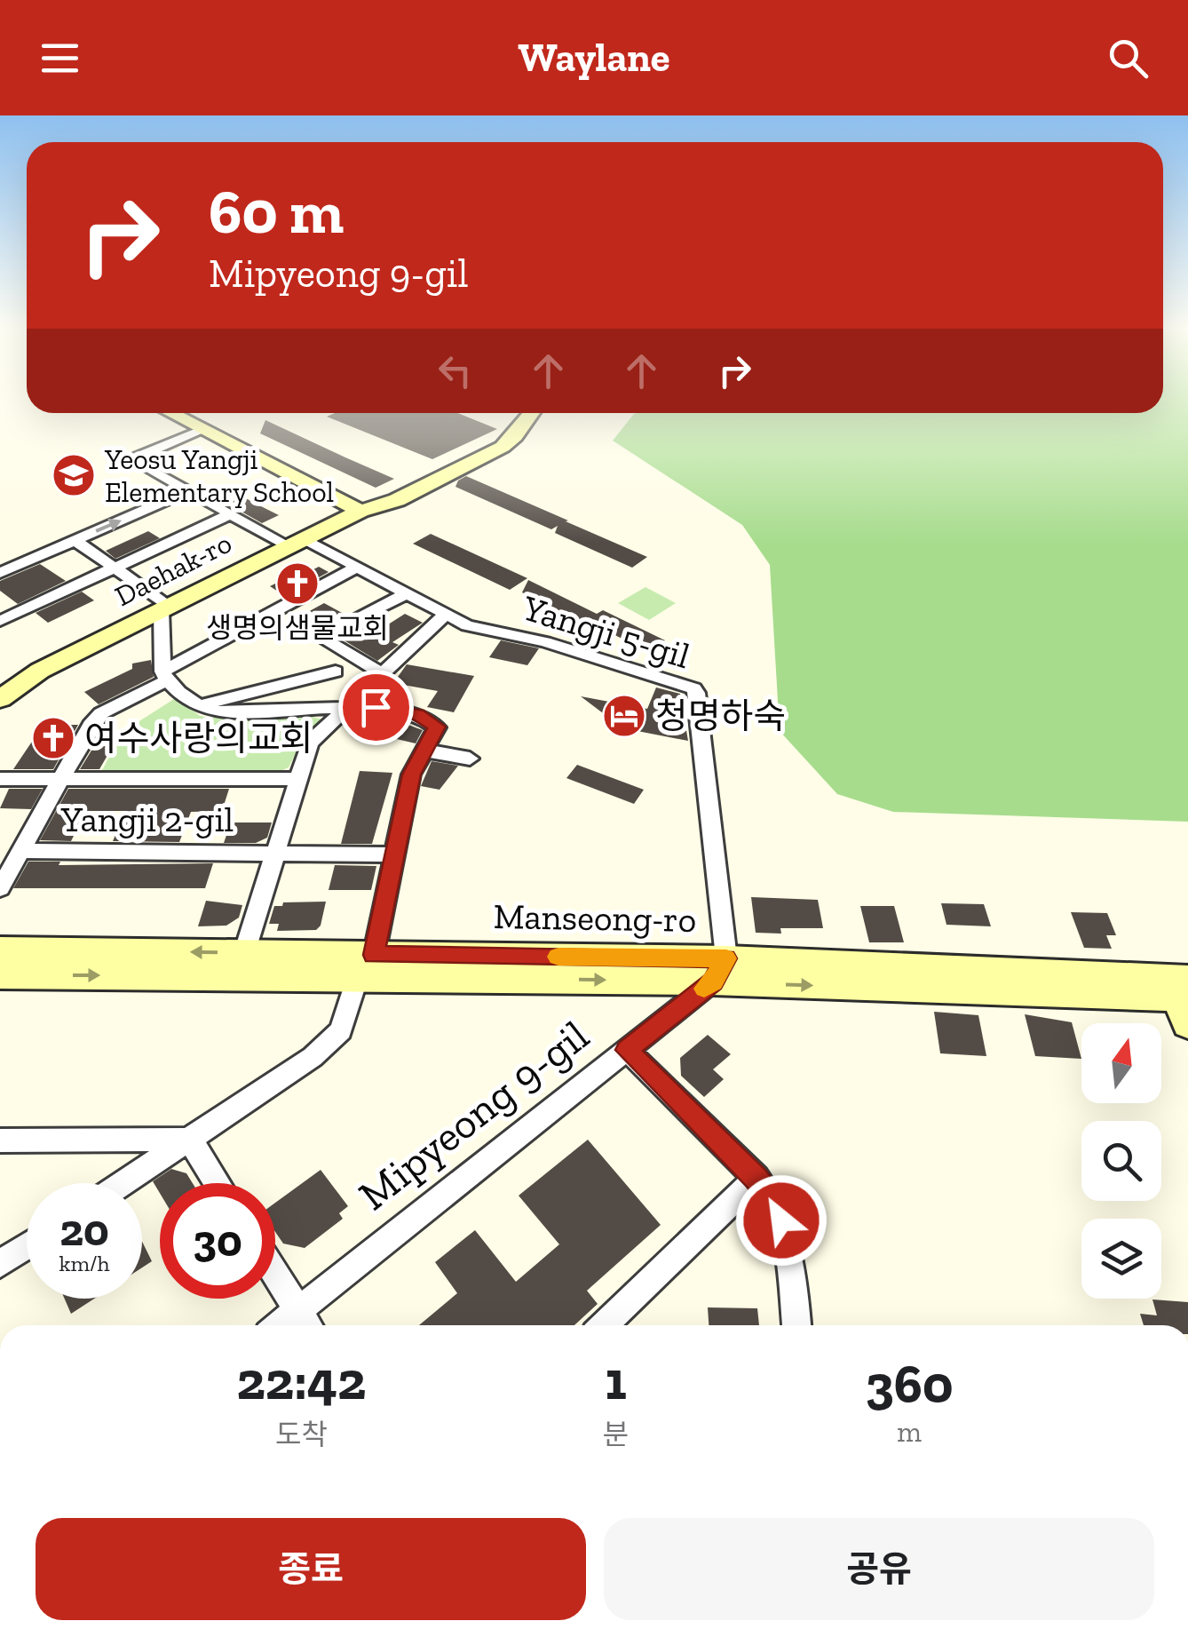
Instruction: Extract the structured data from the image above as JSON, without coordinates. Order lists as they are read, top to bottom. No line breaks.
{"streets":{"street":["Daehak-ro","Yangji 5-gil","Yangji 2-gil","Manseong-ro","Mipyeong 9-gil"]},"crossings":[["Daehak-ro","Yangji 5-gil"],["Yangji 5-gil","Yangji 2-gil"],["Yangji 5-gil","Manseong-ro"],["Yangji 5-gil","Mipyeong 9-gil"],["Manseong-ro","Mipyeong 9-gil"]],"places":{"school or university":["Yeosu Yangji Elementary School"],"church":["생명의샘물교회","여수사랑의교회"],"hotel":["청명하숙"]},"north":"top","page":{"header":"Waylane","turn":["60 m","Mipyeong 9-gil"],"speed":"20 km/h","limit":"30","eta":["22:42","도착","1","분","360","m"],"buttons":["종료","공유"]}}
